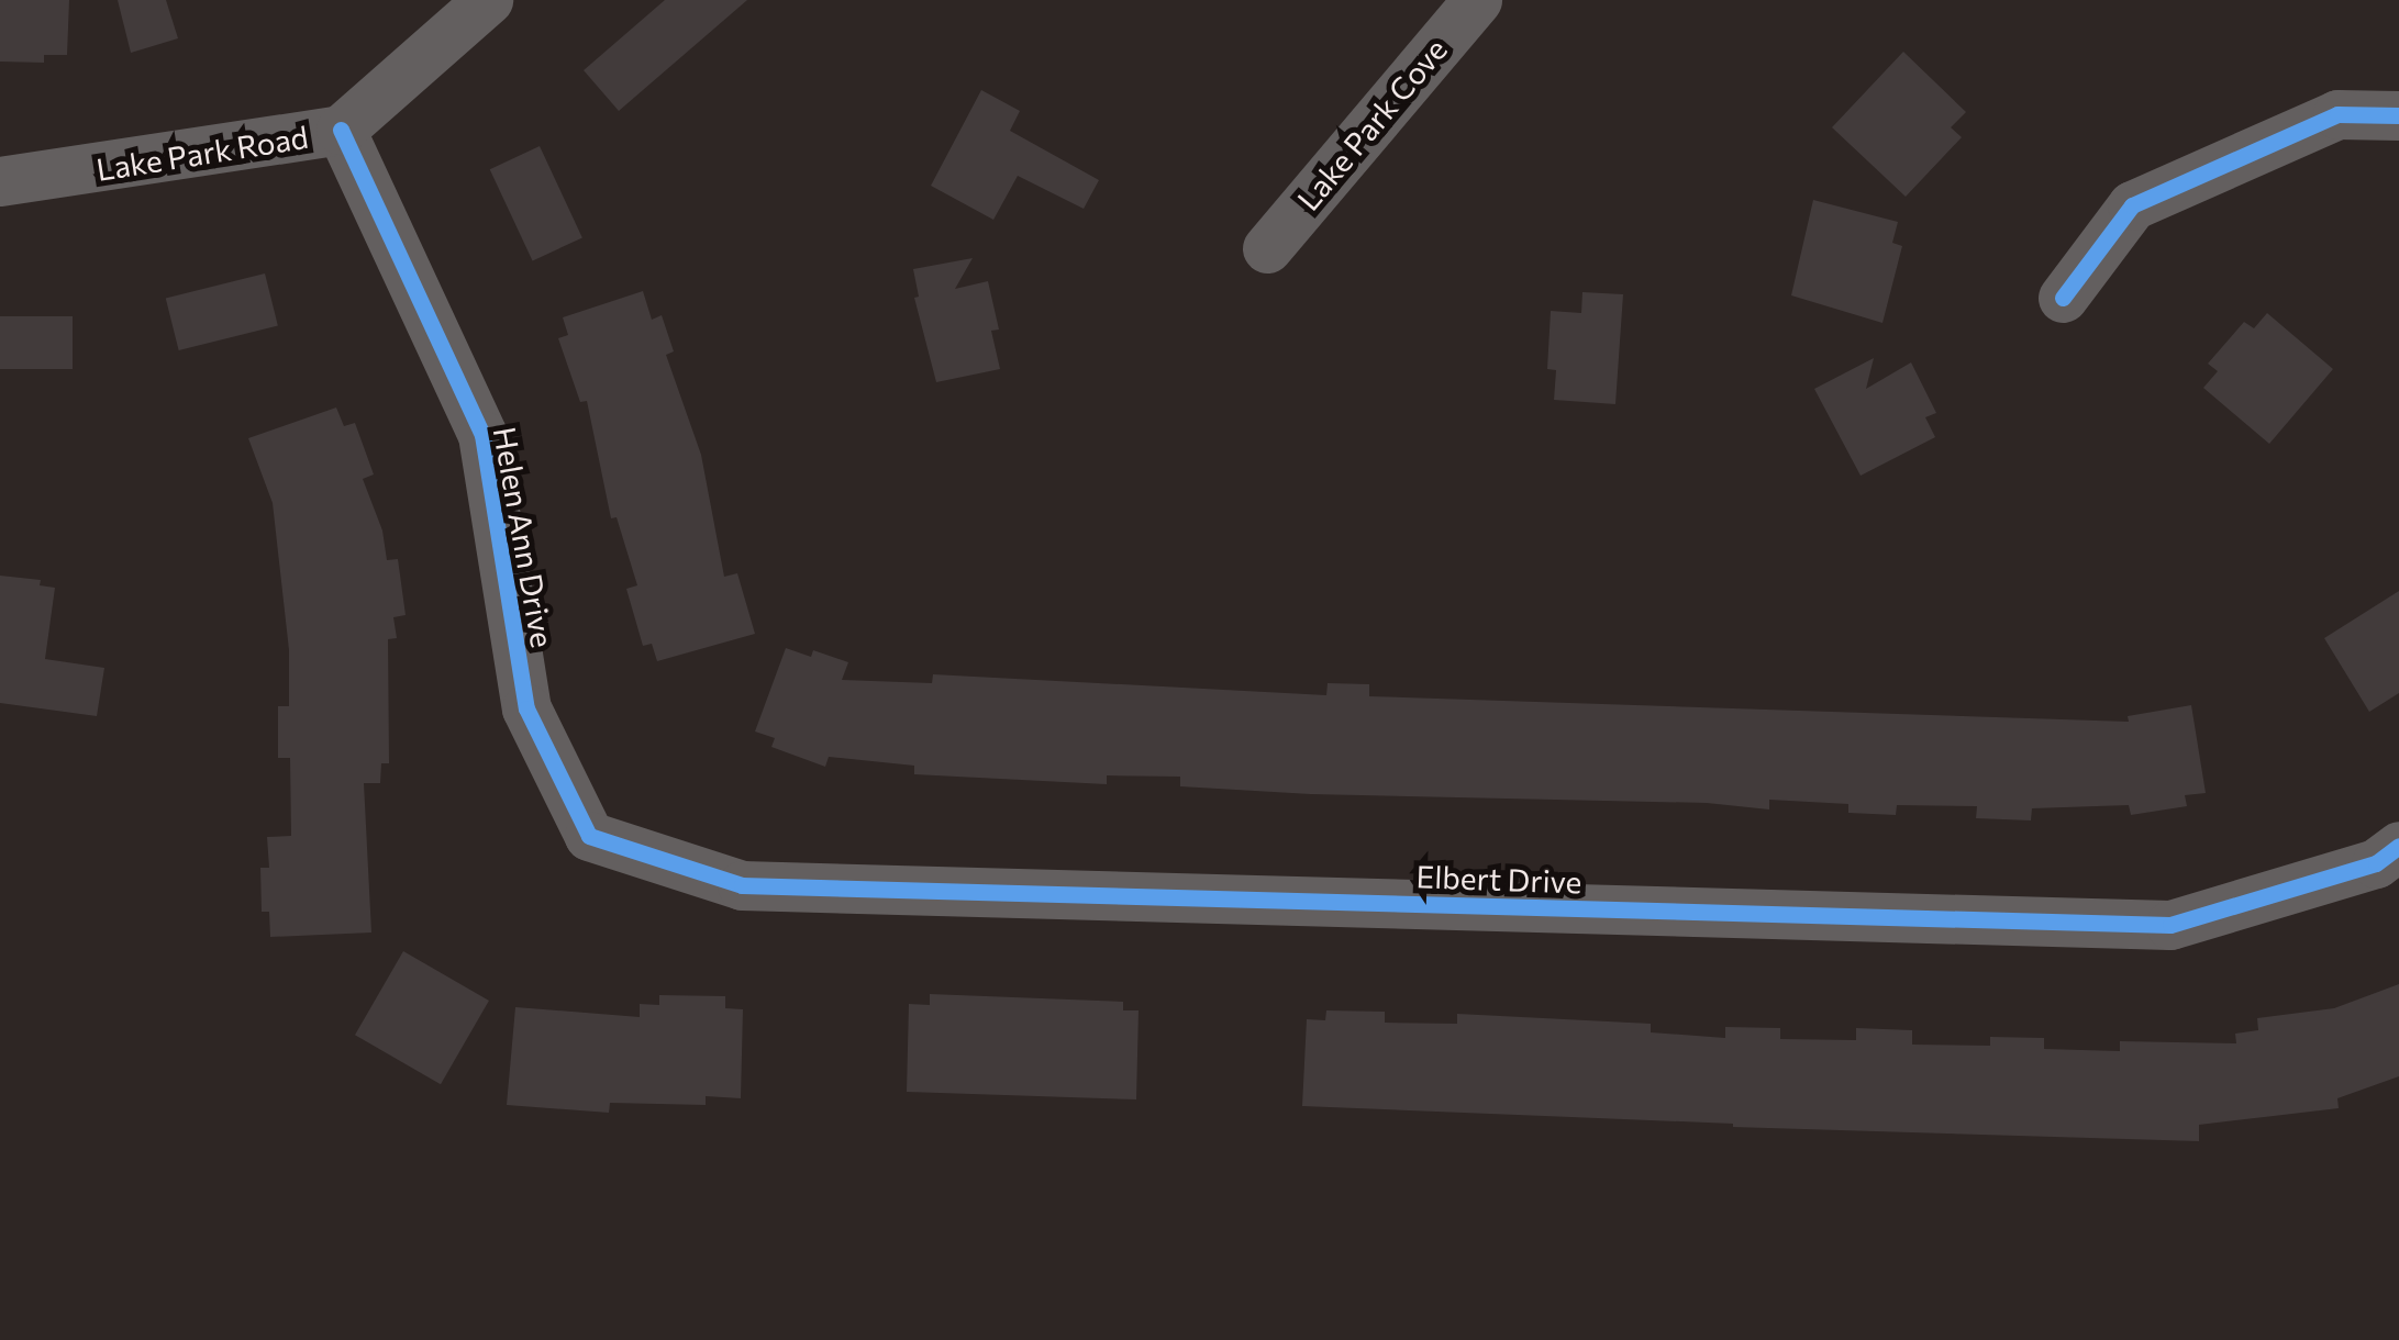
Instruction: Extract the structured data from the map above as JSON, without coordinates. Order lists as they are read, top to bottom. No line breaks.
{"streets":{"street":["Lake Park Cove","Lake Park Road","Helen Ann Drive","Elbert Drive"]},"crossings":[["Lake Park Road","Helen Ann Drive"],["Helen Ann Drive","Elbert Drive"]]}
